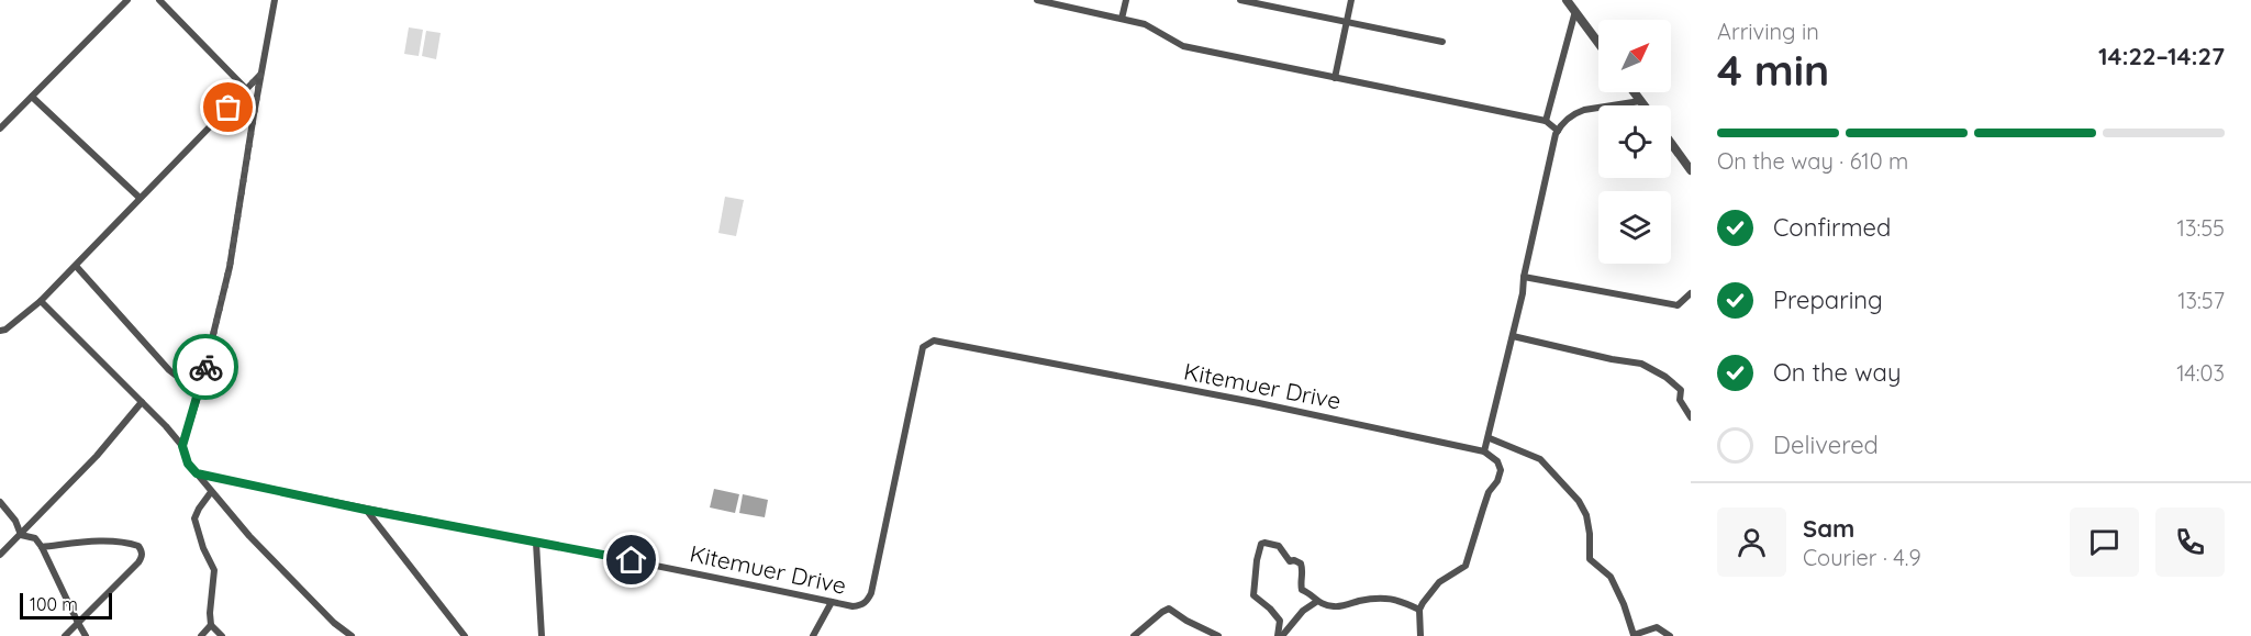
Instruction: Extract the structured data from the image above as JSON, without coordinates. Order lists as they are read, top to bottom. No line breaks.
{"streets":{"street":["Kitemuer Drive"]},"scale_bar":"100 m","north":"top right","page":{"heading":["4 min","Arriving in","14:22–14:27"],"panel":["Sam","Courier · 4.9"],"bar":"On the way · 610 m","list":[["Confirmed","13:55"],["Preparing","13:57"],["On the way","14:03"],"Delivered"],"scale":"100 m"}}
